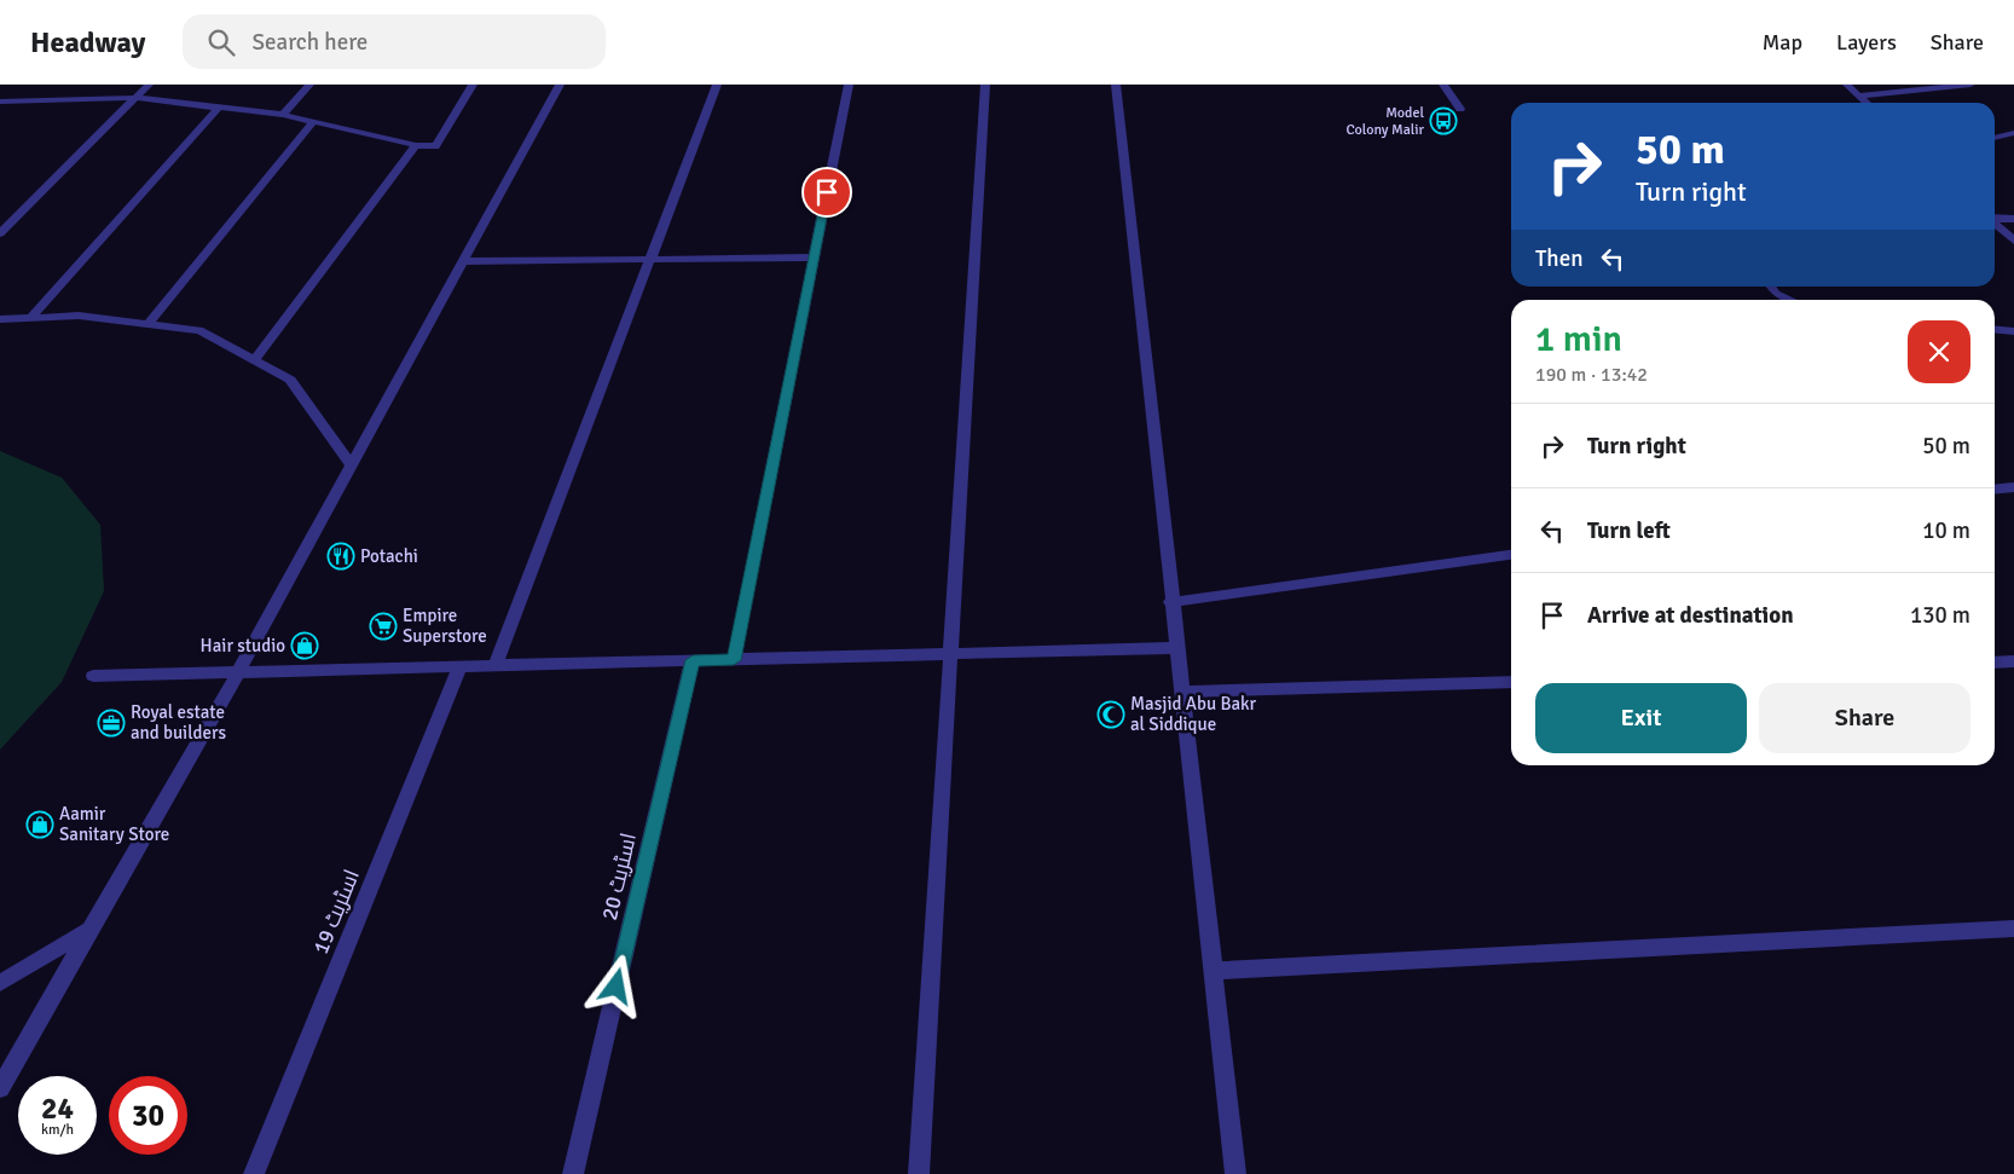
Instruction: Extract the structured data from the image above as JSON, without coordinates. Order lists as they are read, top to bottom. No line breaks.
{"streets":{"street":["اسٹریٹ 20","اسٹریٹ 19"]},"places":{"bus stop":["Model Colony Malir"],"restaurant":["Potachi"],"supermarket":["Empire Superstore"],"shop":["Hair studio","Aamir Sanitary Store"],"mosque":["Masjid Abu Bakr al Siddique"],"office":["Royal estate and builders"]},"page":{"header":"Headway","search":"Search here","nav":["Map","Layers","Share"],"turn":["50 m","Turn right"],"then":"Then","heading":["1 min","190 m · 13:42"],"list":[{"name":"Turn right","value":"50 m"},{"name":"Turn left","value":"10 m"},{"name":"Arrive at destination","value":"130 m"}],"buttons":["Exit","Share"],"speed":"24 km/h","limit":"30"}}
